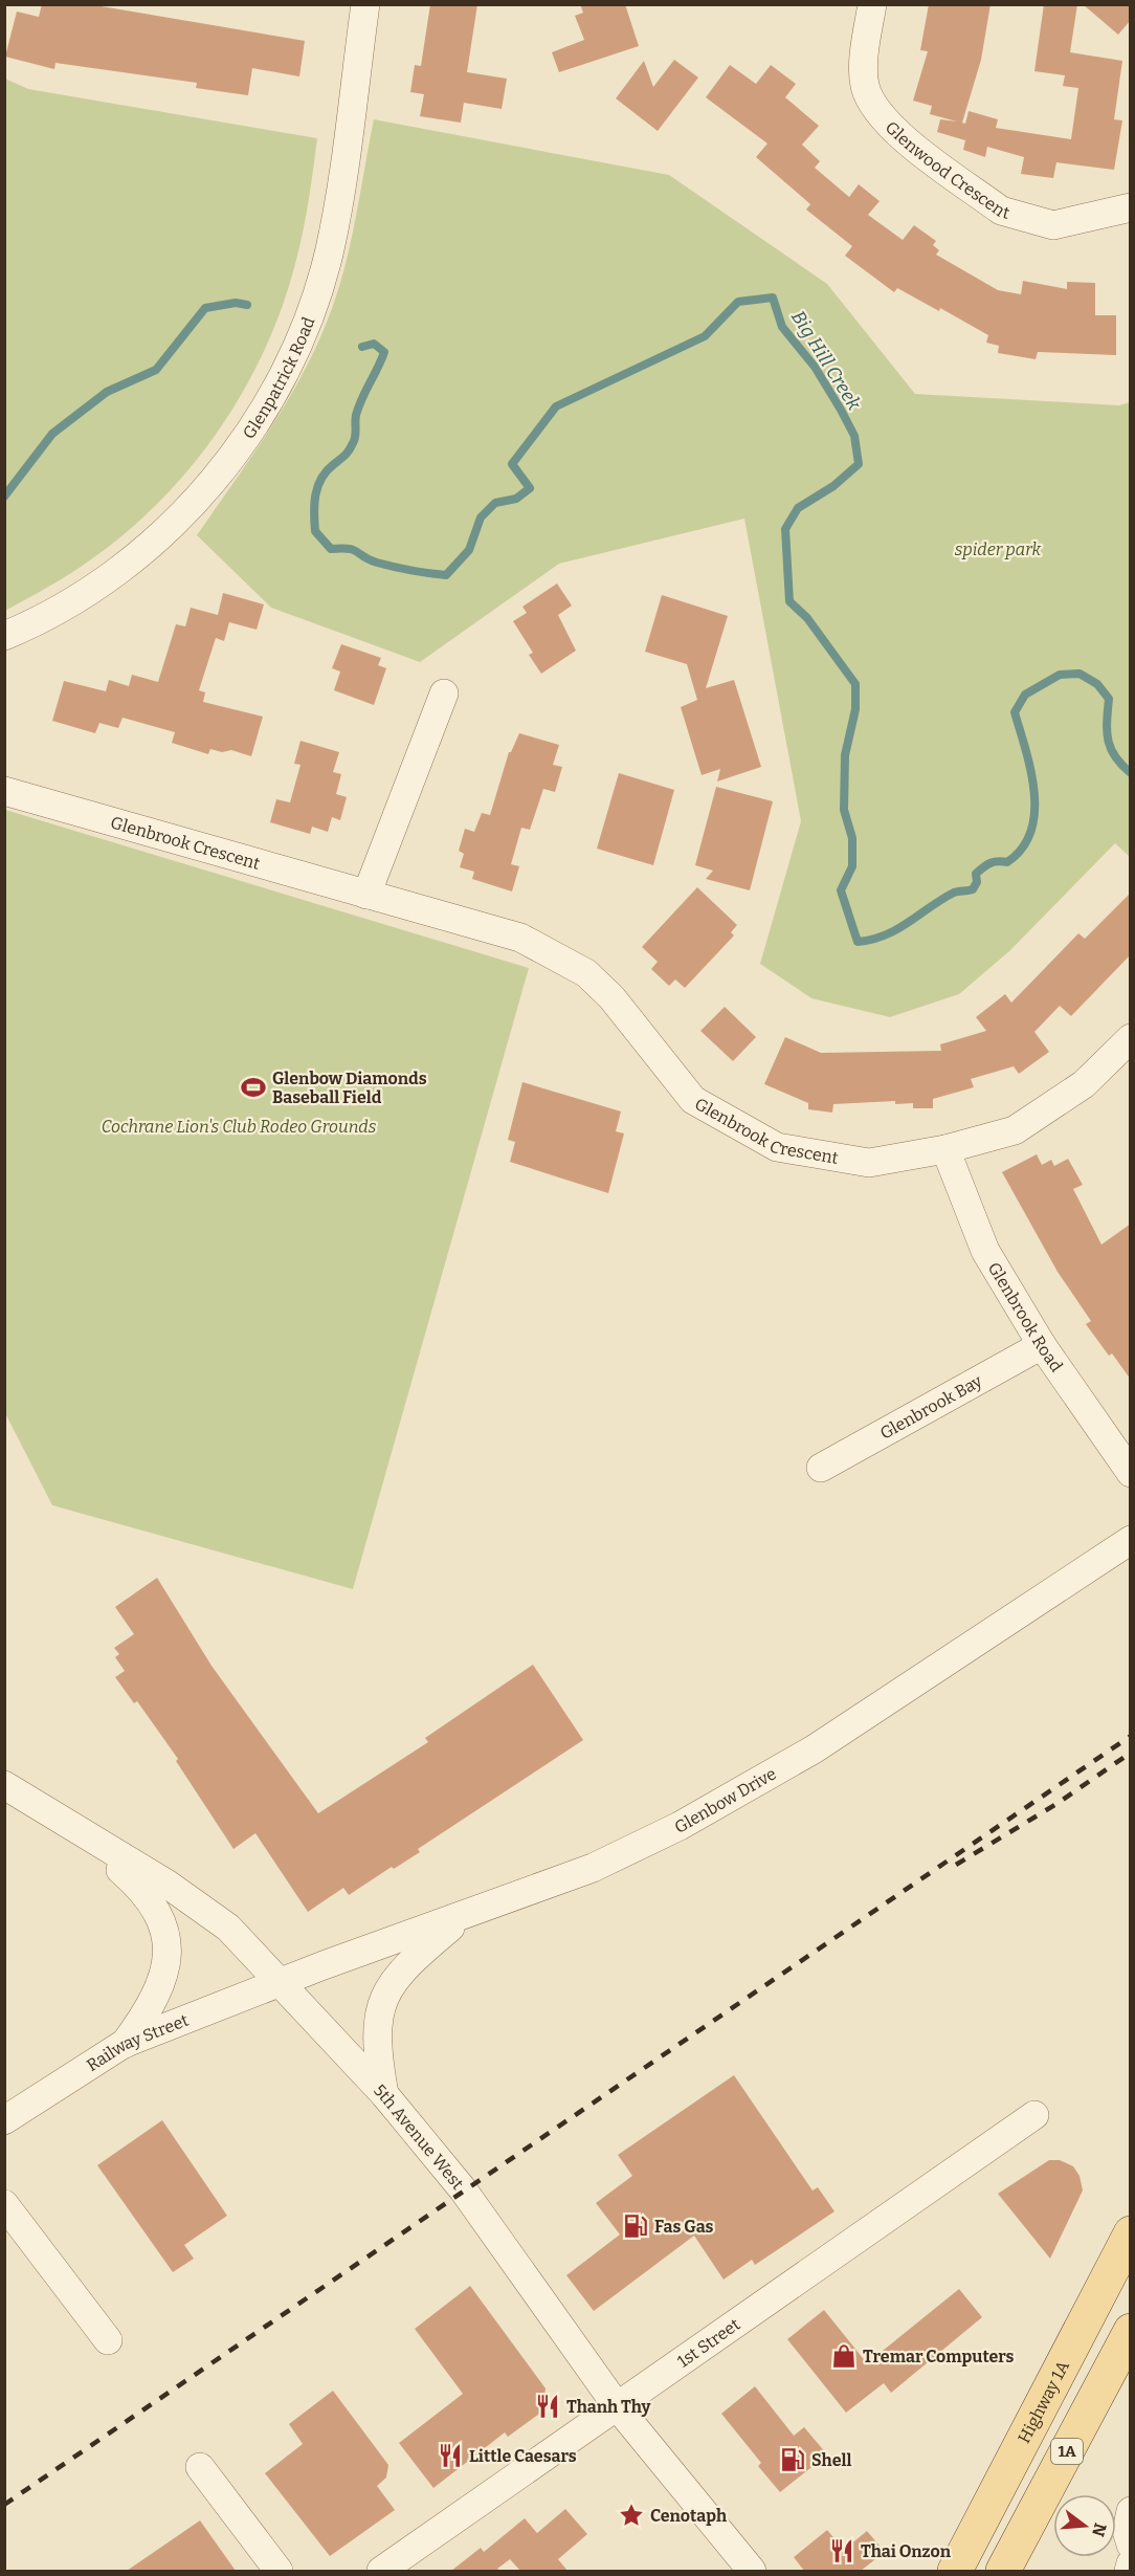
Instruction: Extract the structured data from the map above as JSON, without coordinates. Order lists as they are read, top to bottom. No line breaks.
{"streets":{"main road":["Highway 1A","1A"],"street":["Glenwood Crescent","Glenpatrick Road","Glenbrook Crescent","Glenbrook Road","Glenbrook Bay","Glenbow Drive","Railway Street","5th Avenue West","1st Street"]},"crossings":[["Glenbrook Crescent","Glenbrook Road"],["Glenbrook Road","Glenbrook Bay"],["Glenbow Drive","Railway Street"],["Glenbow Drive","5th Avenue West"],["Railway Street","5th Avenue West"],["5th Avenue West","1st Street"]],"water":["Big Hill Creek"],"parks":["spider park","Cochrane Lion's Club Rodeo Grounds"],"places":{"sports":["Glenbow Diamonds Baseball Field"],"fuel station":["Fas Gas","Shell"],"shop":["Tremar Computers"],"restaurant":["Thanh Thy","Little Caesars","Thai Onzon"],"place":["Cenotaph"]},"north":"right"}
